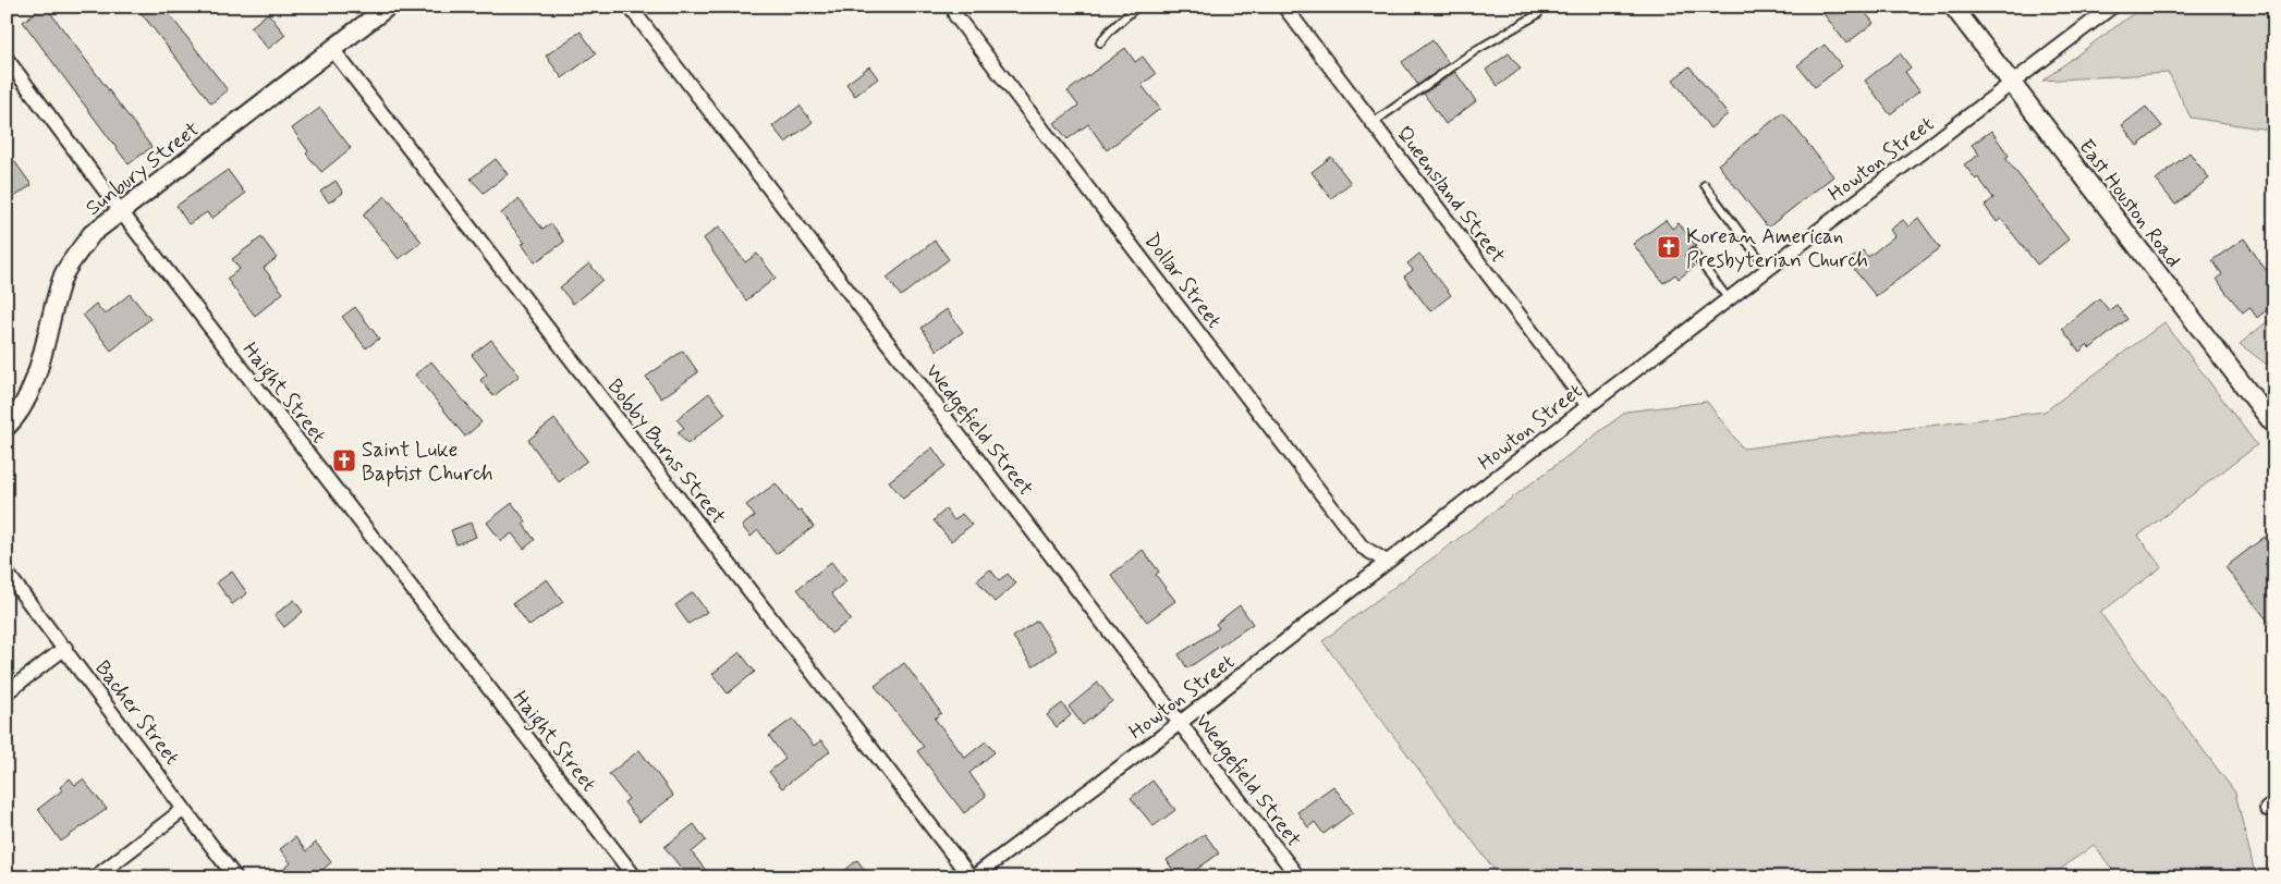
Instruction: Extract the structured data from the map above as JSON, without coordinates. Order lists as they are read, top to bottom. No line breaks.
{"streets":{"street":["Howton Street","Sunbury Street","Queensland Street","East Houston Road","Dollar Street","Haight Street","Wedgefield Street","Bobby Burns Street","Bacher Street"]},"crossings":[["Howton Street","Queensland Street"],["Howton Street","East Houston Road"],["Howton Street","Dollar Street"],["Howton Street","Wedgefield Street"],["Howton Street","Bobby Burns Street"],["Sunbury Street","Haight Street"],["Sunbury Street","Bobby Burns Street"]],"places":{"church":["Korean American Presbyterian Church","Saint Luke Baptist Church"]}}
